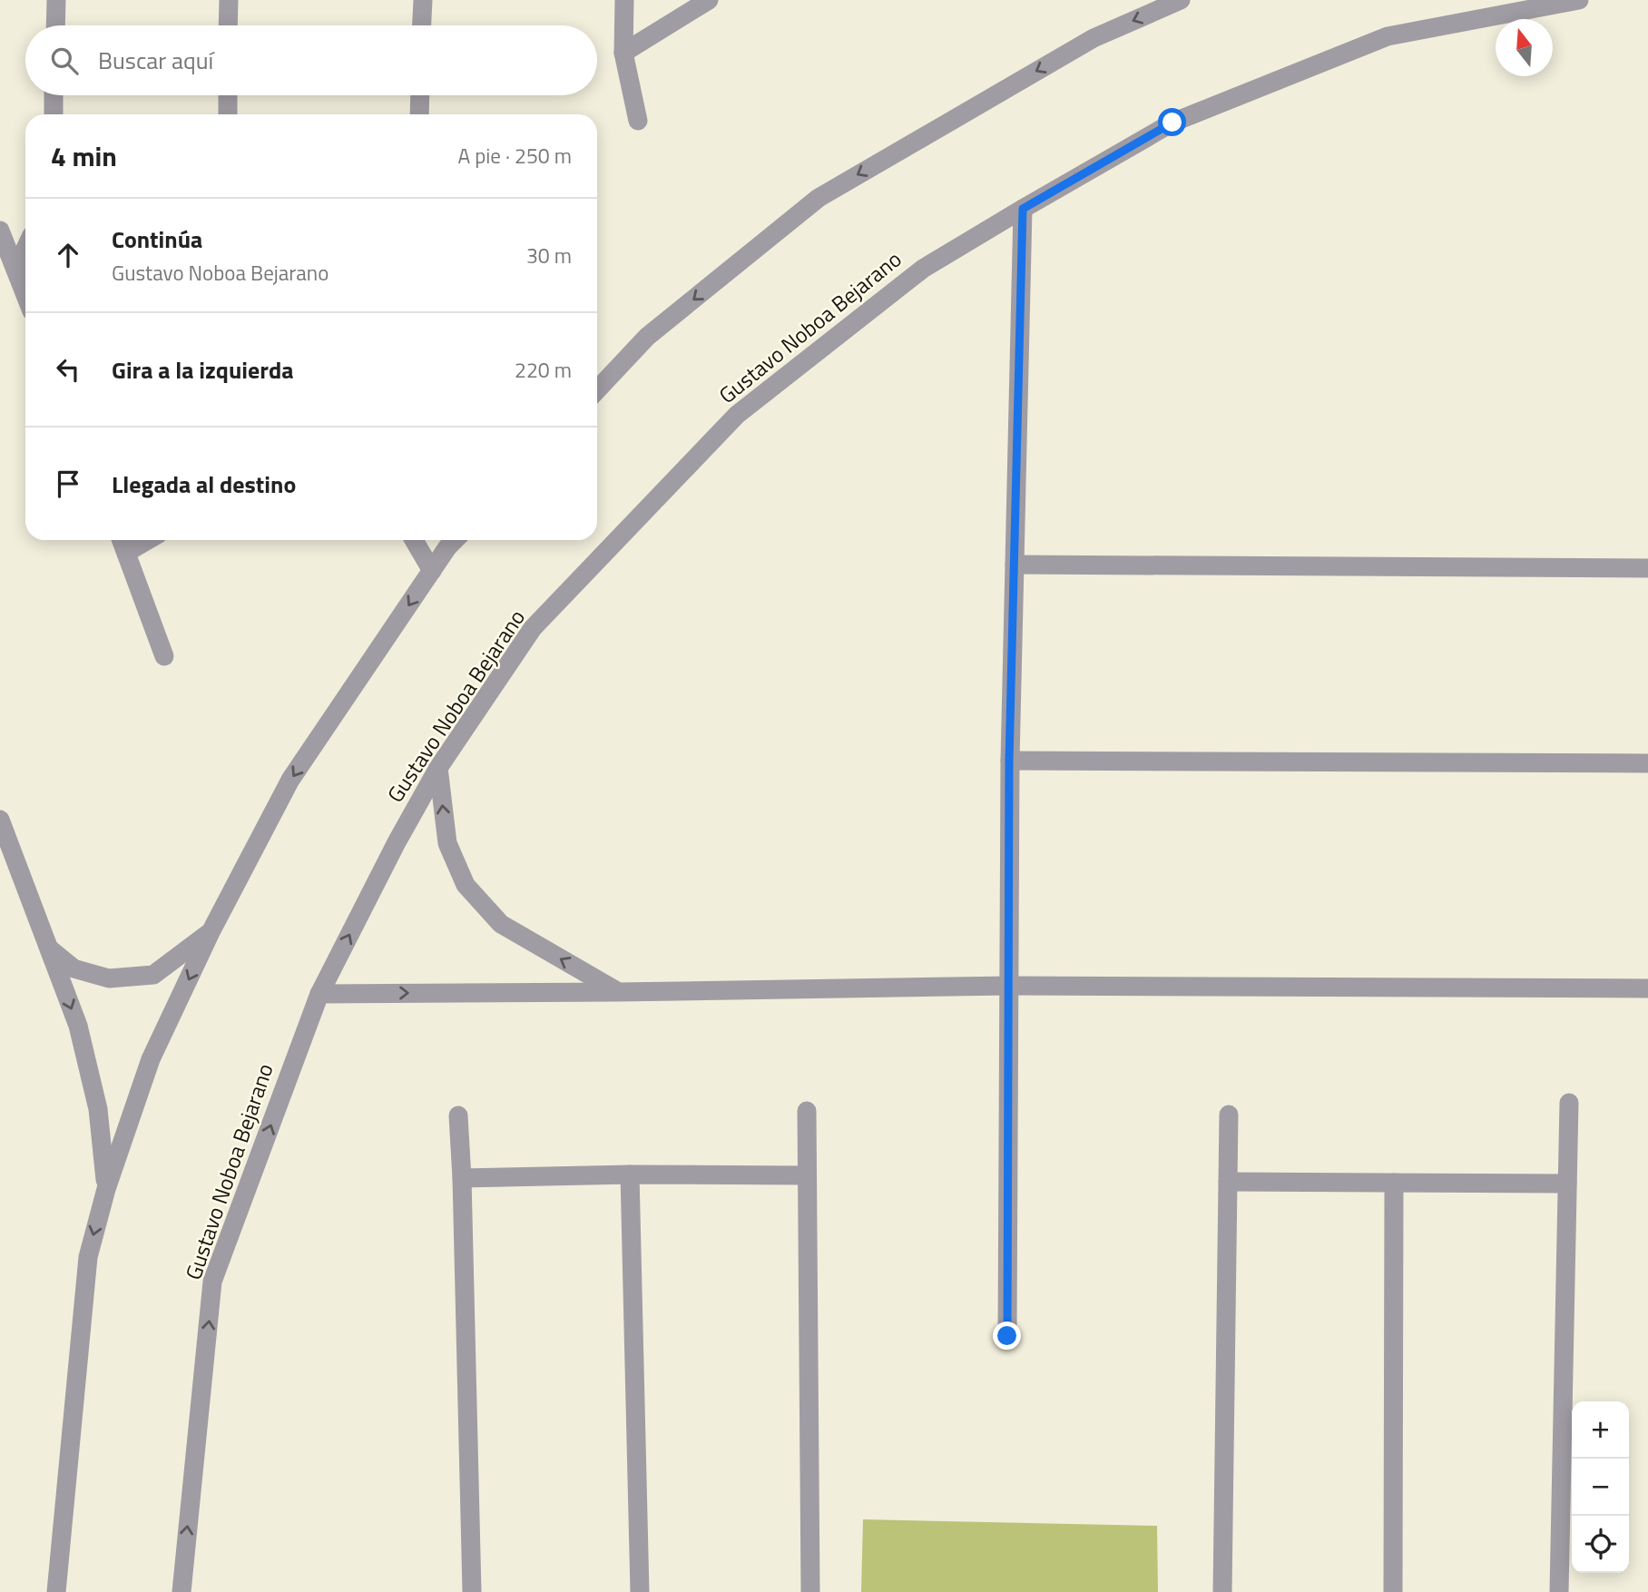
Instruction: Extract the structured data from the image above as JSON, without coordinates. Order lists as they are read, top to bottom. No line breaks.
{"streets":{"street":["Gustavo Noboa Bejarano"]},"north":"top","page":{"search":"Buscar aquí","heading":["4 min","A pie · 250 m"],"list":[["Continúa","Gustavo Noboa Bejarano","30 m"],["Gira a la izquierda","220 m"],"Llegada al destino"],"map_buttons":["+","−"]}}
